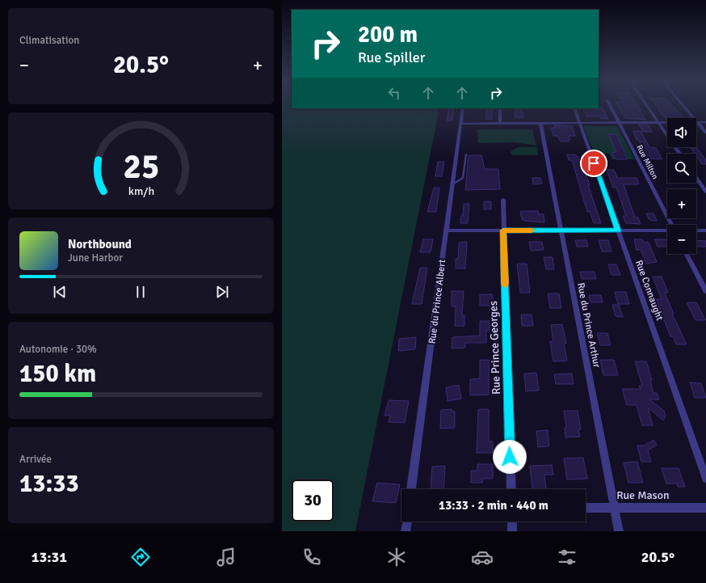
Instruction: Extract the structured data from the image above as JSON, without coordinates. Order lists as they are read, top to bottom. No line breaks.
{"streets":{"street":["Rue Milton","Rue Connaught","Rue du Prince Albert","Rue du Prince Arthur","Rue Prince Georges","Rue Mason"]},"crossings":[["Rue du Prince Arthur","Rue Mason"]],"page":{"tile":["Climatisation",["Autonomie · 30%","150 km"],["Arrivée","13:33"]],"turn":["200 m","Rue Spiller"],"heat":["−","20.5°","+"],"map_buttons":["+","−"],"song":["Northbound","June Harbor"],"limit":"30","trip":"13:33 · 2 min · 440 m","tabs":["13:31","20.5°"],"gauge":["25","km/h"]}}
